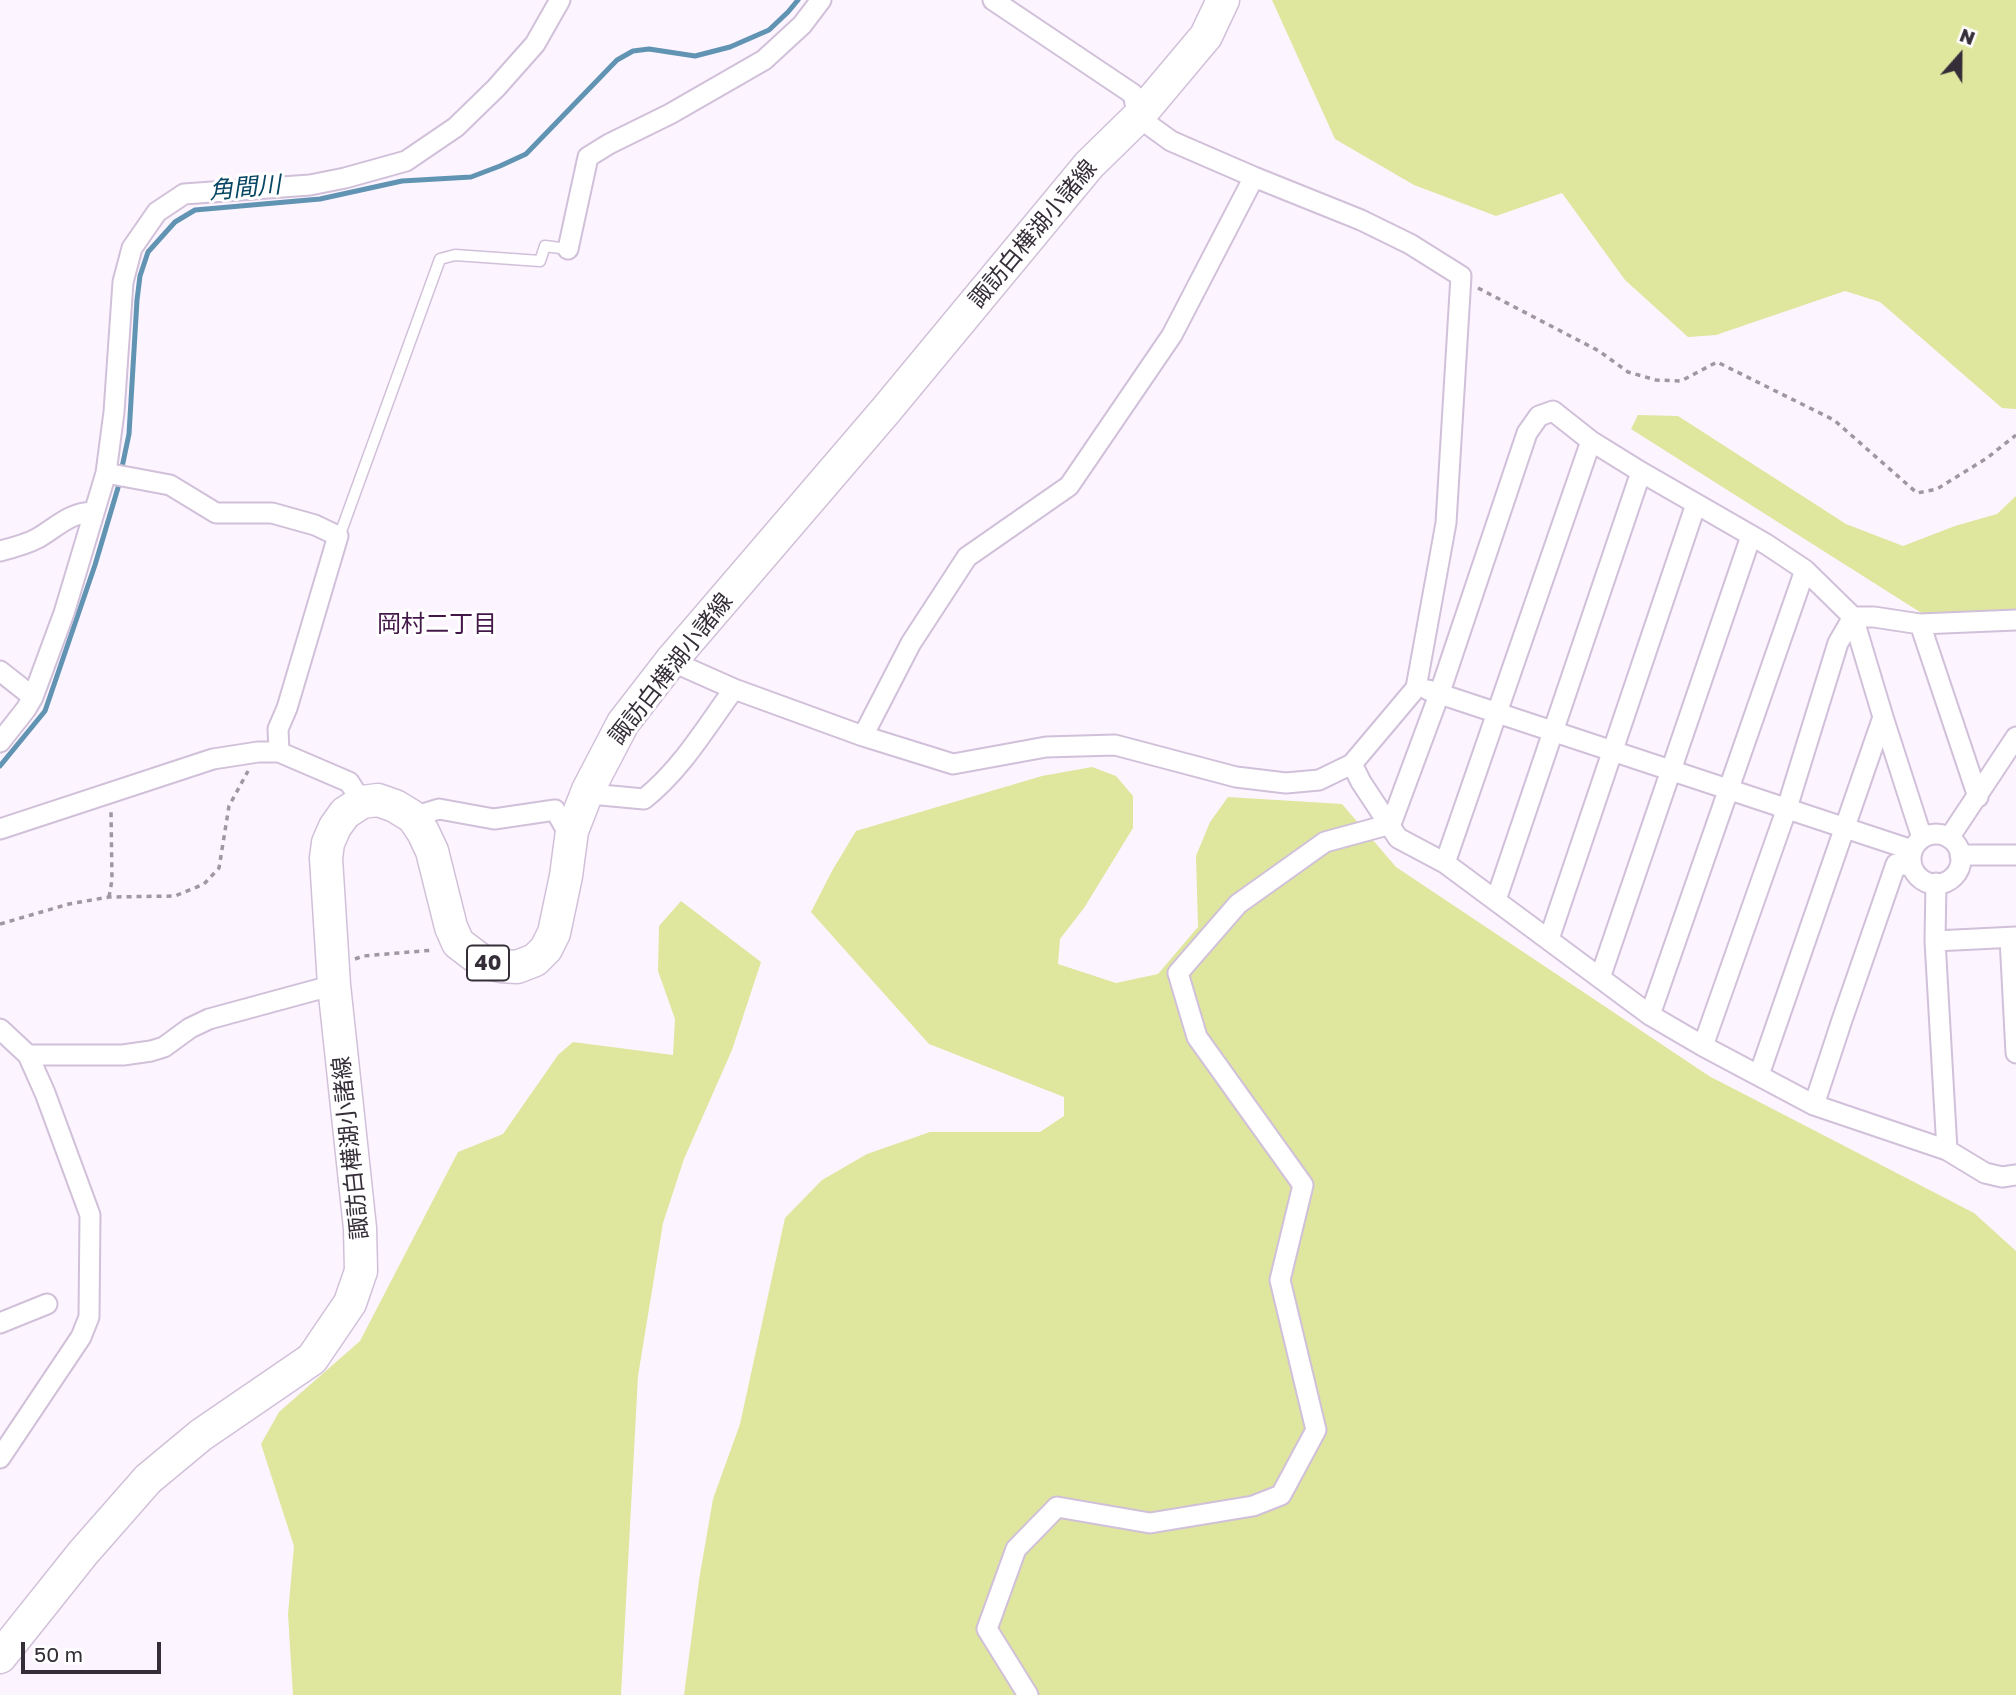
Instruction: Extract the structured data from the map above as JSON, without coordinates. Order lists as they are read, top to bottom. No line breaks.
{"streets":{"main road":["諏訪白樺湖小諸線","40"]},"crossings":[["諏訪白樺湖小諸線","40"]],"districts":["岡村二丁目"],"water":["角間川"],"scale_bar":"50 m","north":"top"}
